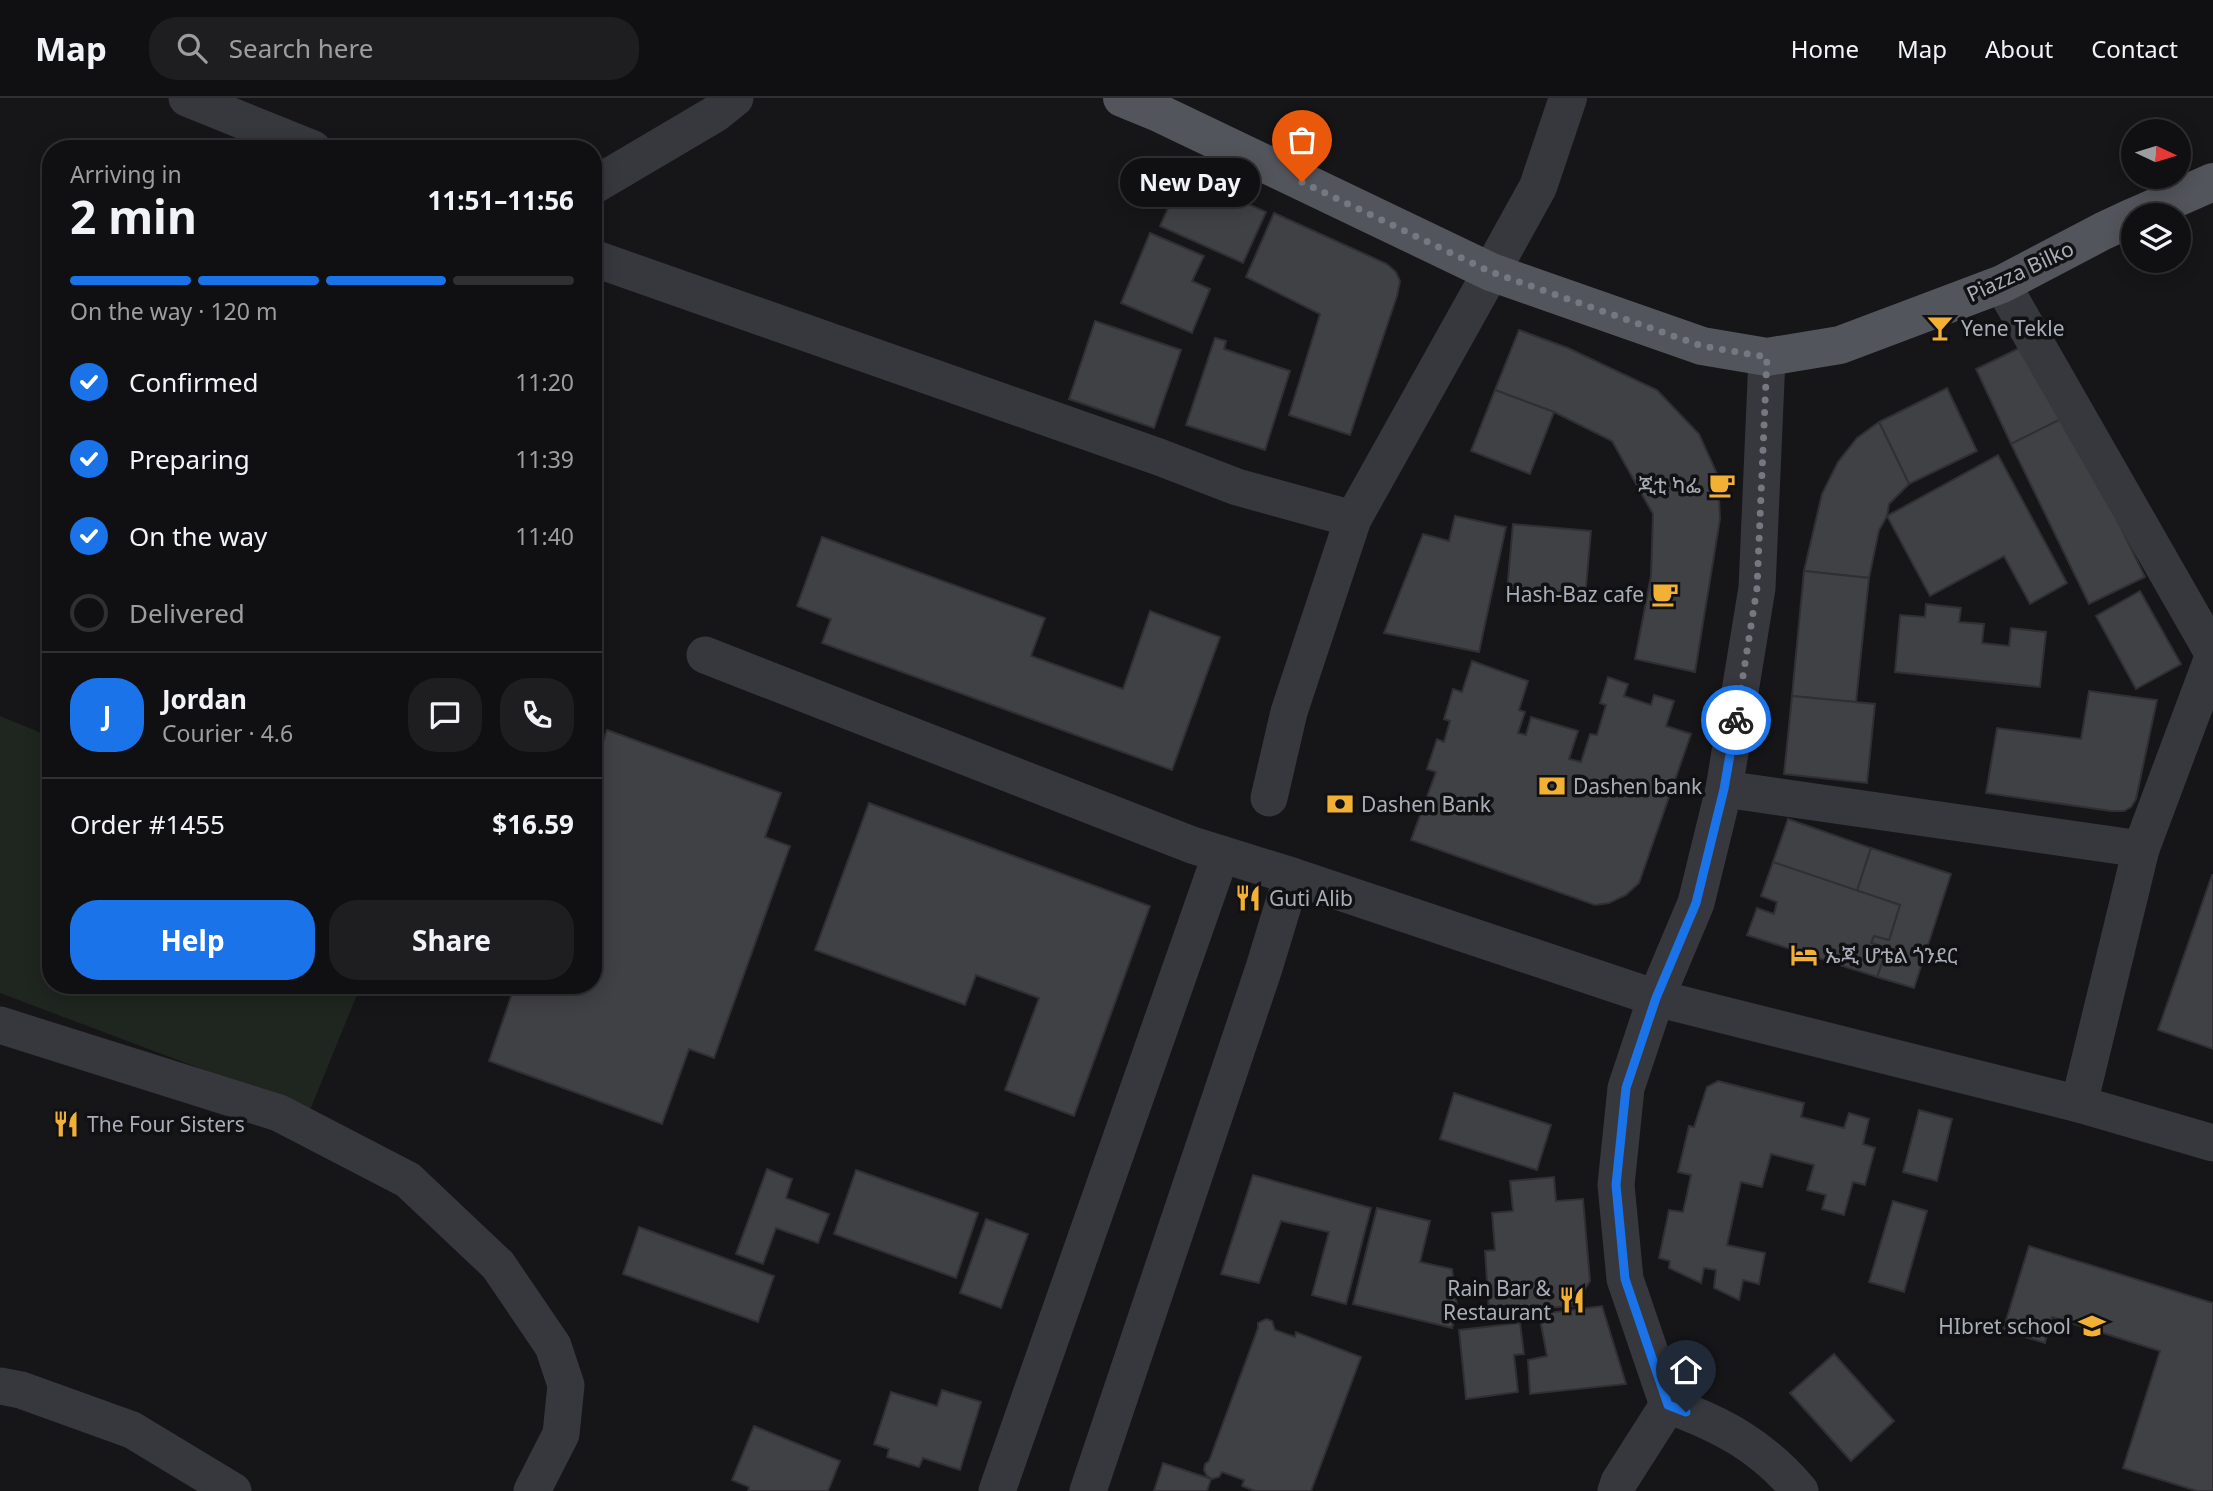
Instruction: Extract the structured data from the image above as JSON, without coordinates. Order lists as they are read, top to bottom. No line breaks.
{"streets":{"main road":["Piazza Bilko"]},"places":{"other":["New Day"],"bar":["Yene Tekle"],"cafe":["ጂቲ ካፌ","Hash-Baz cafe"],"bank":["Dashen bank","Dashen Bank"],"restaurant":["Guti Alib","The Four Sisters","Rain Bar & Restaurant"],"hotel":["ኤጂ ሆቴል ጎንደር"],"school or university":["HIbret school"]},"north":"right","page":{"header":"Map","search":"Search here","nav":["Home","Map","About","Contact"],"heading":["2 min","Arriving in","11:51–11:56"],"panel":["Jordan","Courier · 4.6","Order #1455","$16.59"],"bubble":"New Day","bar":"On the way · 120 m","list":[["Confirmed","11:20"],["Preparing","11:39"],["On the way","11:40"],"Delivered"],"round":"J","buttons":["Help","Share"]}}
